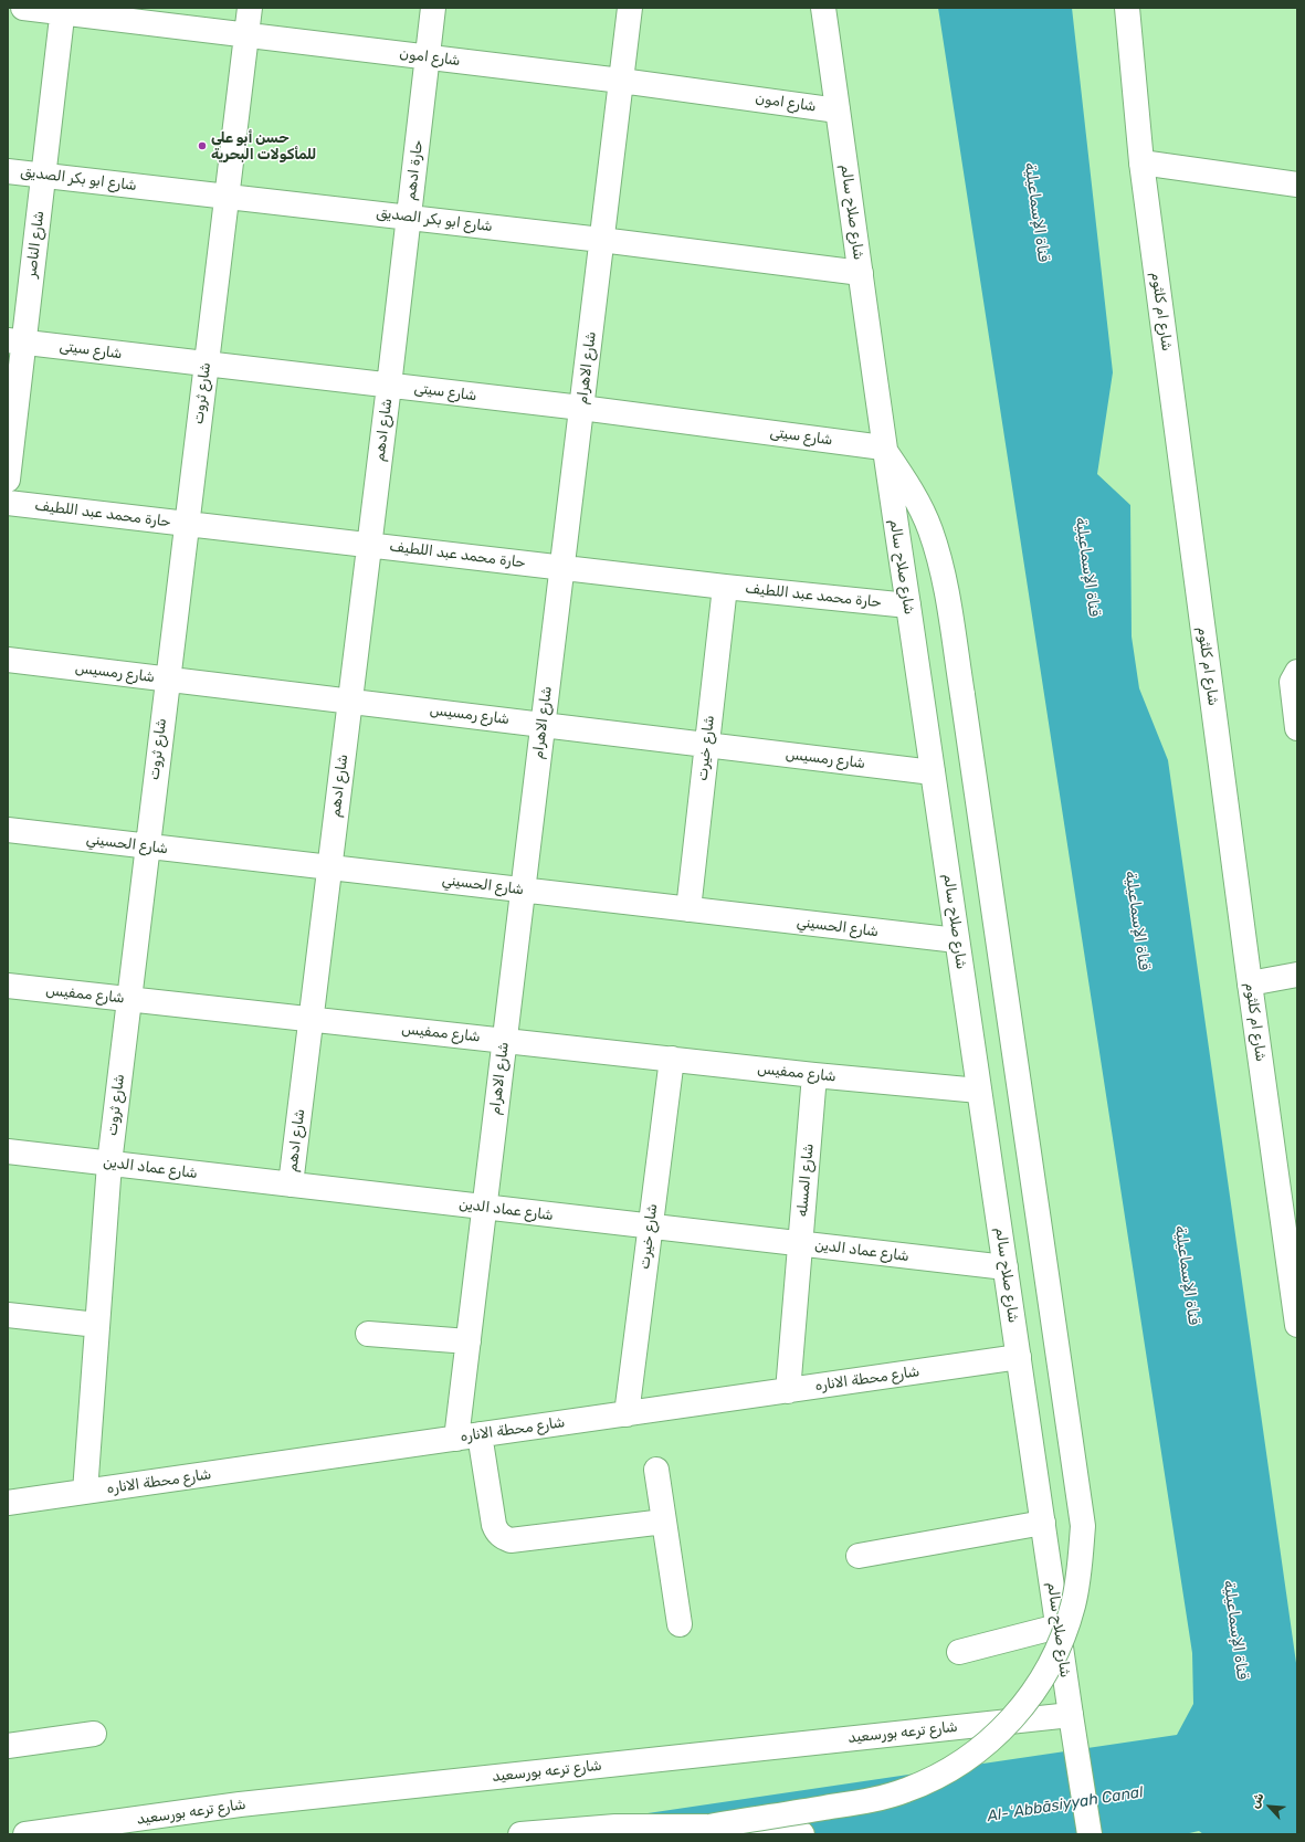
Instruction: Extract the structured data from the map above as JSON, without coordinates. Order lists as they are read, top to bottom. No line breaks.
{"streets":{"main road":["شارع امون","حارة ادهم","شارع ابو بكر الصديق","شارع صلاح سالم","شارع الناصر","شارع ام كلثوم","شارع سيتى","شارع الاهرام","شارع ثروت","شارع ادهم","حارة محمد عبد اللطيف","شارع رمسيس","شارع خيرت","شارع الحسيني","شارع ممفيس","شارع عماد الدين","شارع المسله","شارع محطة الاناره","شارع ترعه بورسعيد"]},"crossings":[["شارع امون","حارة ادهم"],["شارع امون","شارع صلاح سالم"],["شارع امون","شارع الناصر"],["شارع امون","شارع الاهرام"],["شارع امون","شارع ثروت"],["حارة ادهم","شارع ابو بكر الصديق"],["حارة ادهم","شارع سيتى"],["حارة ادهم","شارع ادهم"],["شارع ابو بكر الصديق","شارع صلاح سالم"],["شارع ابو بكر الصديق","شارع الناصر"],["شارع ابو بكر الصديق","شارع الاهرام"],["شارع ابو بكر الصديق","شارع ثروت"],["شارع صلاح سالم","شارع سيتى"],["شارع صلاح سالم","حارة محمد عبد اللطيف"],["شارع صلاح سالم","شارع رمسيس"],["شارع صلاح سالم","شارع الحسيني"],["شارع صلاح سالم","شارع ممفيس"],["شارع صلاح سالم","شارع عماد الدين"],["شارع صلاح سالم","شارع محطة الاناره"],["شارع صلاح سالم","شارع ترعه بورسعيد"],["شارع الناصر","شارع سيتى"],["شارع سيتى","شارع الاهرام"],["شارع سيتى","شارع ثروت"],["شارع سيتى","شارع ادهم"],["شارع الاهرام","حارة محمد عبد اللطيف"],["شارع الاهرام","شارع رمسيس"],["شارع الاهرام","شارع الحسيني"],["شارع الاهرام","شارع ممفيس"],["شارع الاهرام","شارع عماد الدين"],["شارع الاهرام","شارع محطة الاناره"],["شارع ثروت","حارة محمد عبد اللطيف"],["شارع ثروت","شارع رمسيس"],["شارع ثروت","شارع الحسيني"],["شارع ثروت","شارع ممفيس"],["شارع ثروت","شارع عماد الدين"],["شارع ثروت","شارع محطة الاناره"],["شارع ادهم","حارة محمد عبد اللطيف"],["شارع ادهم","شارع رمسيس"],["شارع ادهم","شارع الحسيني"],["شارع ادهم","شارع ممفيس"],["شارع ادهم","شارع عماد الدين"],["حارة محمد عبد اللطيف","شارع خيرت"],["شارع رمسيس","شارع خيرت"],["شارع خيرت","شارع الحسيني"],["شارع خيرت","شارع ممفيس"],["شارع خيرت","شارع عماد الدين"],["شارع خيرت","شارع محطة الاناره"],["شارع ممفيس","شارع المسله"],["شارع عماد الدين","شارع المسله"],["شارع المسله","شارع محطة الاناره"]],"water":["قناة الإسماعيلية","Al-ʿAbbāsiyyah Canal"],"places":["حسن أبو على للمأكولات البحرية"],"north":"top left"}
